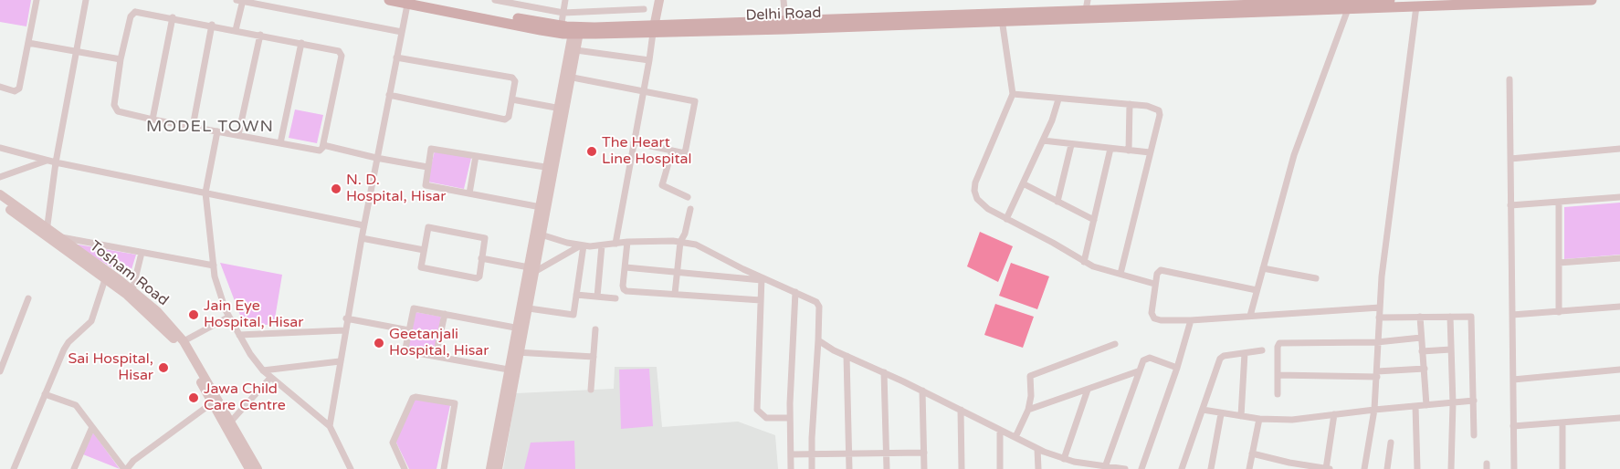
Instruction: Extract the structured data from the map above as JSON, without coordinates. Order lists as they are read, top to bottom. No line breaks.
{"streets":{"main road":["Delhi Road","Tosham Road"]},"districts":["MODEL TOWN"],"places":["The Heart Line Hospital","N. D. Hospital, Hisar","Jain Eye Hospital, Hisar","Geetanjali Hospital, Hisar","Sai Hospital, Hisar","Jawa Child Care Centre"]}
